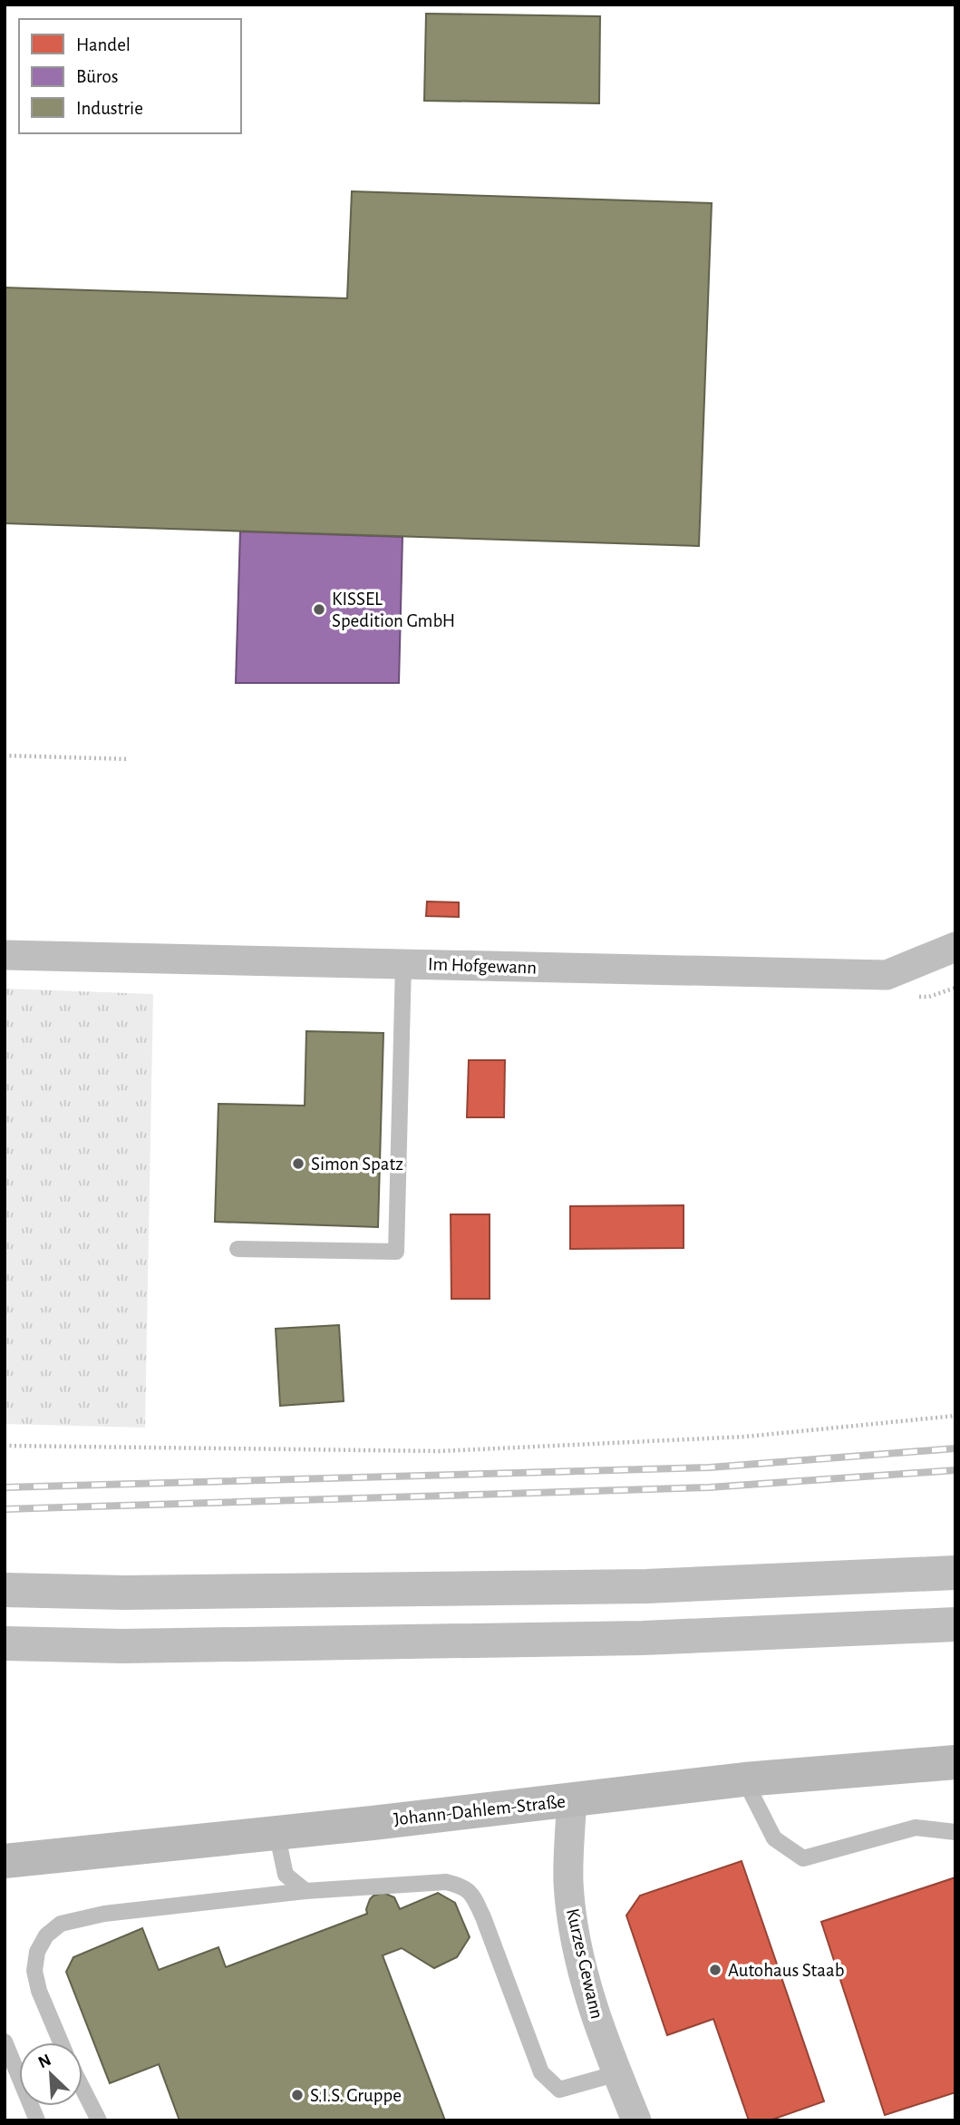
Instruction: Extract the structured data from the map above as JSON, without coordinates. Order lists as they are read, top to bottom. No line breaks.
{"streets":{"street":["Im Hofgewann","Johann-Dahlem-Straße","Kurzes Gewann"]},"crossings":[["Johann-Dahlem-Straße","Kurzes Gewann"]],"places":["KISSEL Spedition GmbH","Simon Spatz","Autohaus Staab","S.I.S. Gruppe"],"legend":["Handel","Büros","Industrie"],"north":"top left"}
